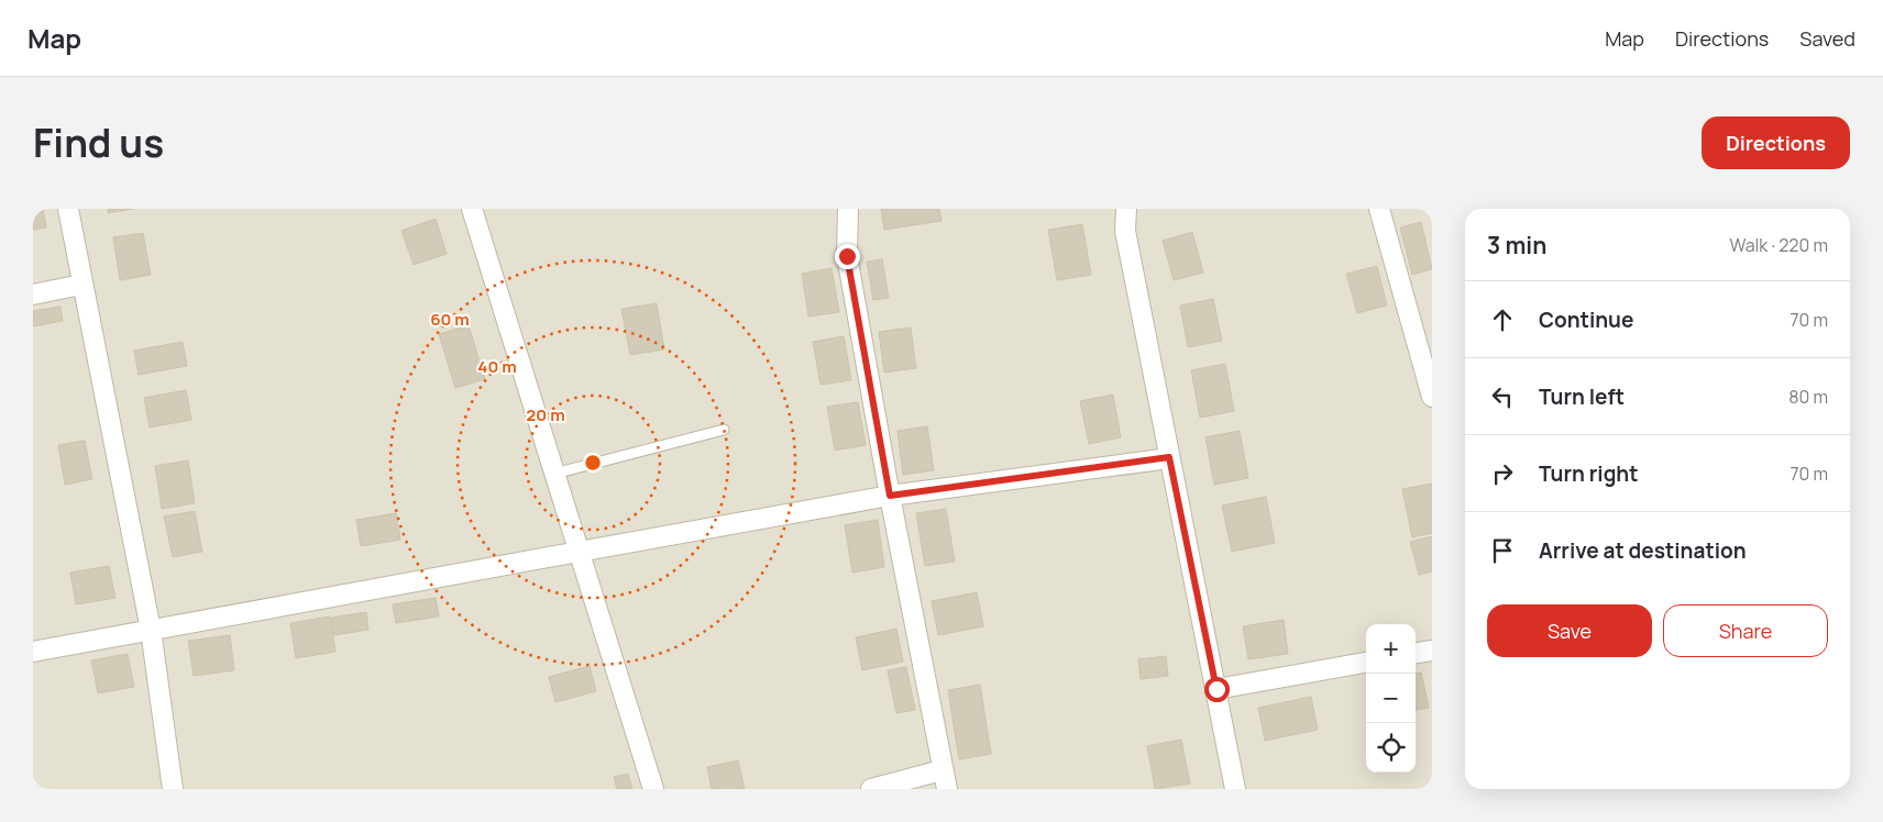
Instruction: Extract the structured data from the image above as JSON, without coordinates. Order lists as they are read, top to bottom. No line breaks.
{"page":{"header":"Map","nav":["Map","Directions","Saved"],"title":"Find us","buttons":["Directions",["Save","Share"]],"heading":["3 min","Walk · 220 m"],"list":[["Continue","70 m"],["Turn left","80 m"],["Turn right","70 m"],"Arrive at destination"],"map_buttons":["+","−"]},"rings":["60 m","40 m","20 m"]}
